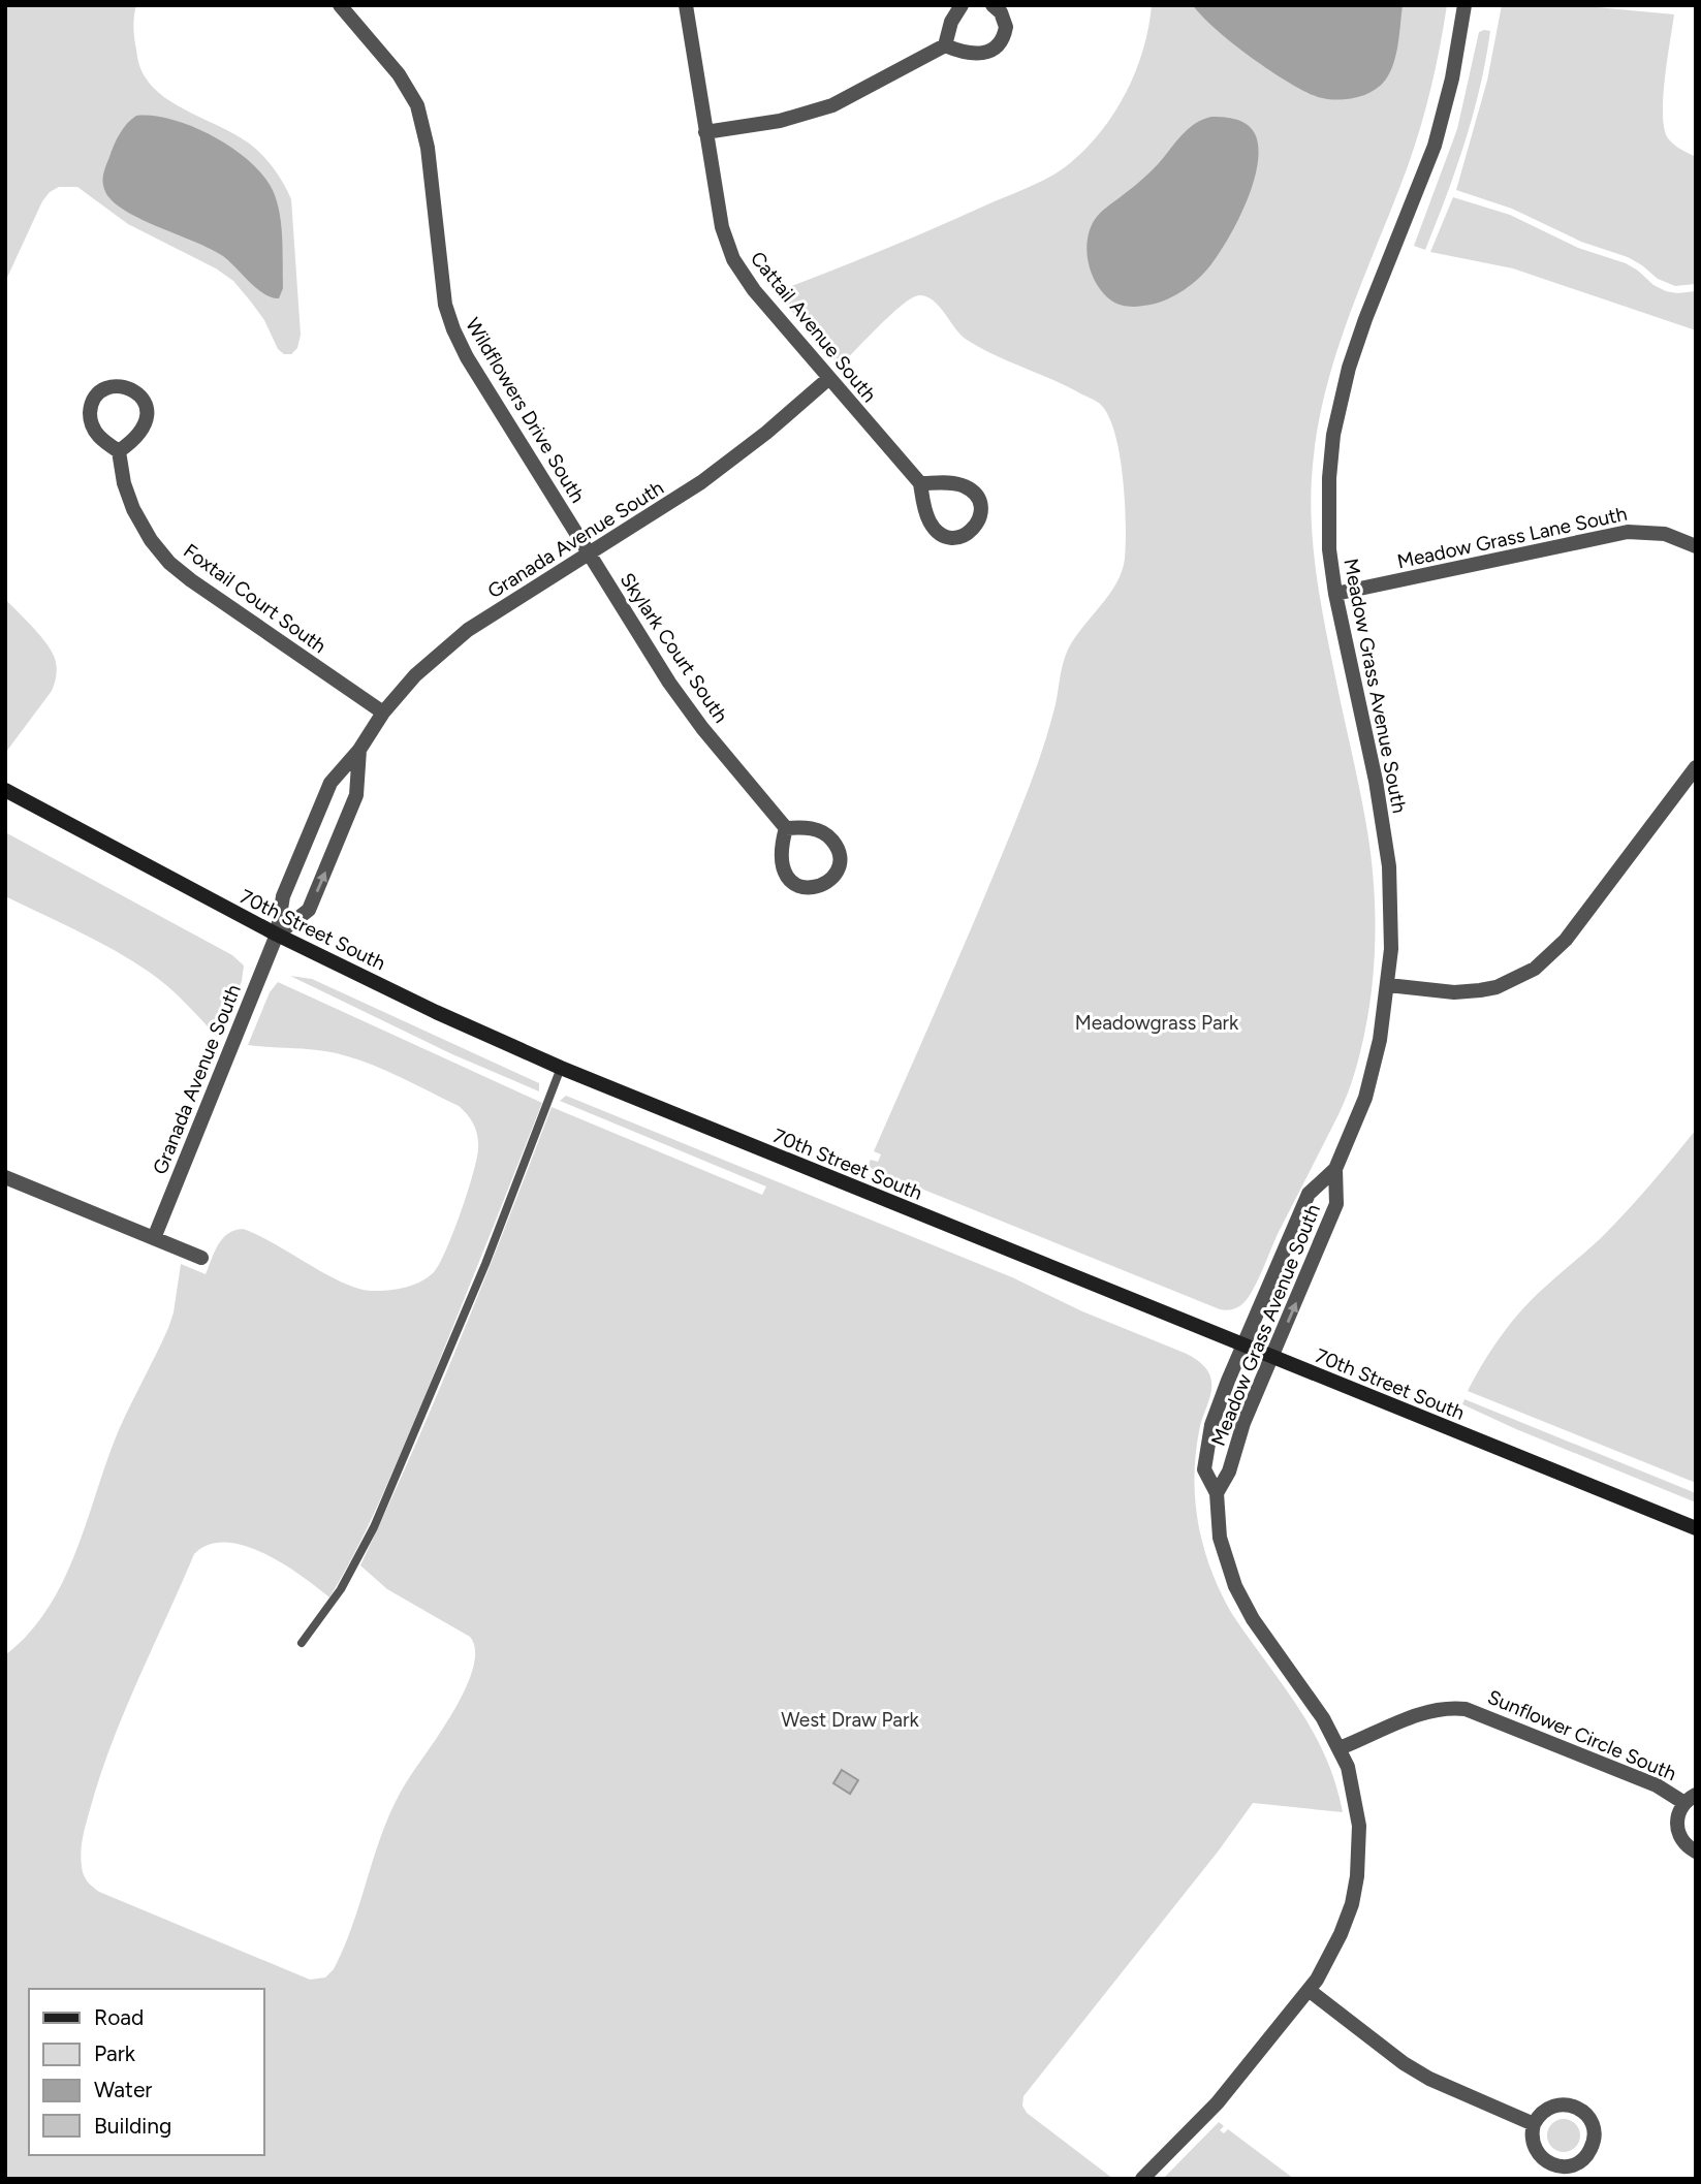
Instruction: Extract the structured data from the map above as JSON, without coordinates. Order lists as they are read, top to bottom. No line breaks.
{"streets":{"main road":["70th Street South"],"street":["Cattail Avenue South","Wildflowers Drive South","Meadow Grass Lane South","Granada Avenue South","Foxtail Court South","Skylark Court South","Meadow Grass Avenue South","Sunflower Circle South"]},"crossings":[["Cattail Avenue South","Granada Avenue South"],["Wildflowers Drive South","Granada Avenue South"],["Wildflowers Drive South","Skylark Court South"],["Meadow Grass Lane South","Meadow Grass Avenue South"],["Granada Avenue South","Foxtail Court South"],["Granada Avenue South","Skylark Court South"],["Granada Avenue South","70th Street South"],["Meadow Grass Avenue South","70th Street South"],["Meadow Grass Avenue South","Sunflower Circle South"]],"parks":["Meadowgrass Park","West Draw Park"],"legend":["Road","Park","Water","Building"]}
